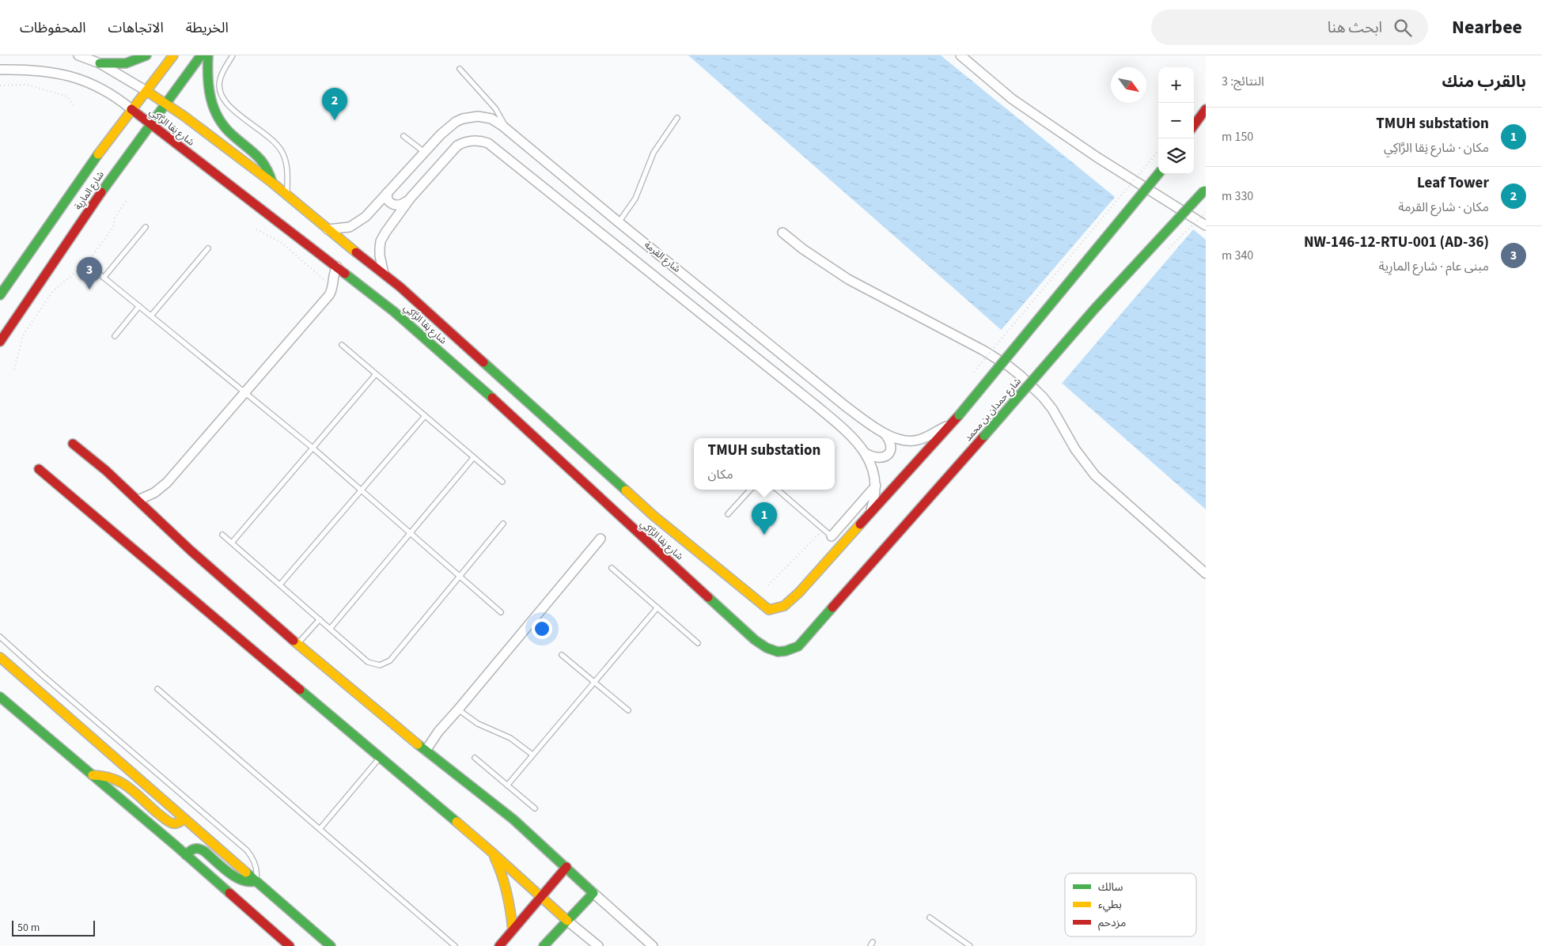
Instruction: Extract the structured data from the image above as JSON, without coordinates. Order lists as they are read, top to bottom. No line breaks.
{"streets":{"street":["شارع نِقا الرَّاكِي","شارع المارِية","شارع القرمة","شارع حمدان بن محمد"]},"crossings":[["شارع نِقا الرَّاكِي","شارع المارِية"],["شارع نِقا الرَّاكِي","شارع القرمة"],["شارع نِقا الرَّاكِي","شارع حمدان بن محمد"]],"legend":["سالك","بطيء","مزدحم"],"scale_bar":"50 m","north":"bottom right","page":{"header":"Nearbee","search":"ابحث هنا","nav":["الخريطة","الاتجاهات","المحفوظات"],"heading":["بالقرب منك","النتائج: 3"],"map_buttons":["+","−"],"pins":["2","3","1"],"list":[{"mark":"1","name":"TMUH substation","note":"مكان · شارع نِقا الرَّاكِي","value":"150 m"},{"mark":"2","name":"Leaf Tower","note":"مكان · شارع القرمة","value":"330 m"},{"mark":"3","name":"NW-146-12-RTU-001 (AD-36)","note":"مبنى عام · شارع المارِية","value":"340 m"}],"popup":["TMUH substation","مكان"],"scale":"50 m"}}
